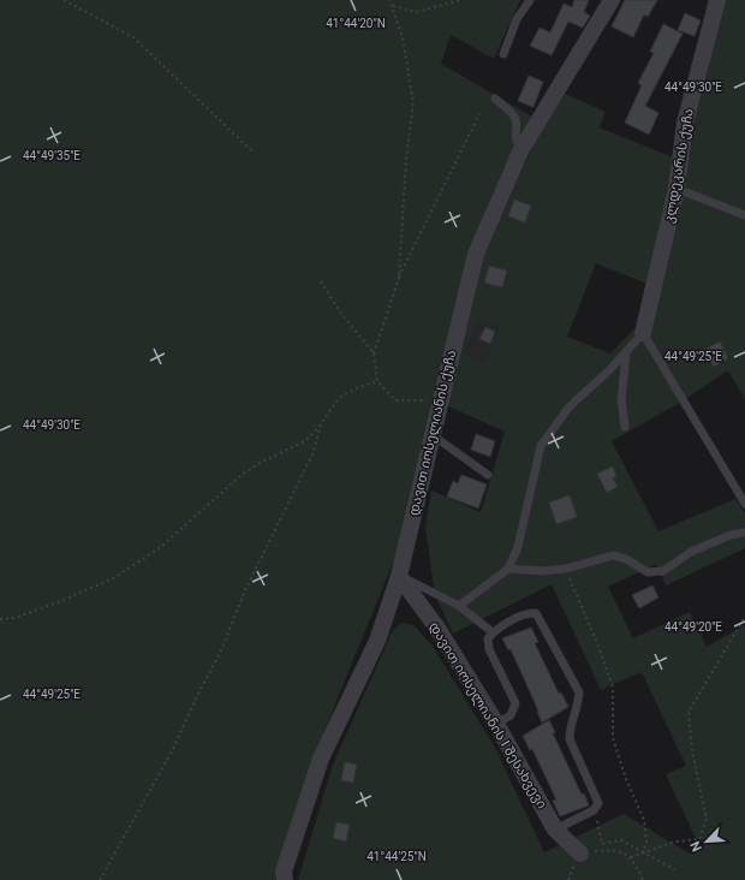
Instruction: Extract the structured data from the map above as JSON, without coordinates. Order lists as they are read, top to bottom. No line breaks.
{"streets":{"street":["კლდეკარის ქუჩა","დავით იოსელიანის ქუჩა","დავით იოსელიანის I შესახვევი"]},"crossings":[["დავით იოსელიანის ქუჩა","დავით იოსელიანის I შესახვევი"]],"north":"bottom left","coordinates":["41°44'20\"N","44°49'30\"E","44°49'35\"E","44°49'25\"E","44°49'20\"E","41°44'25\"N"]}
